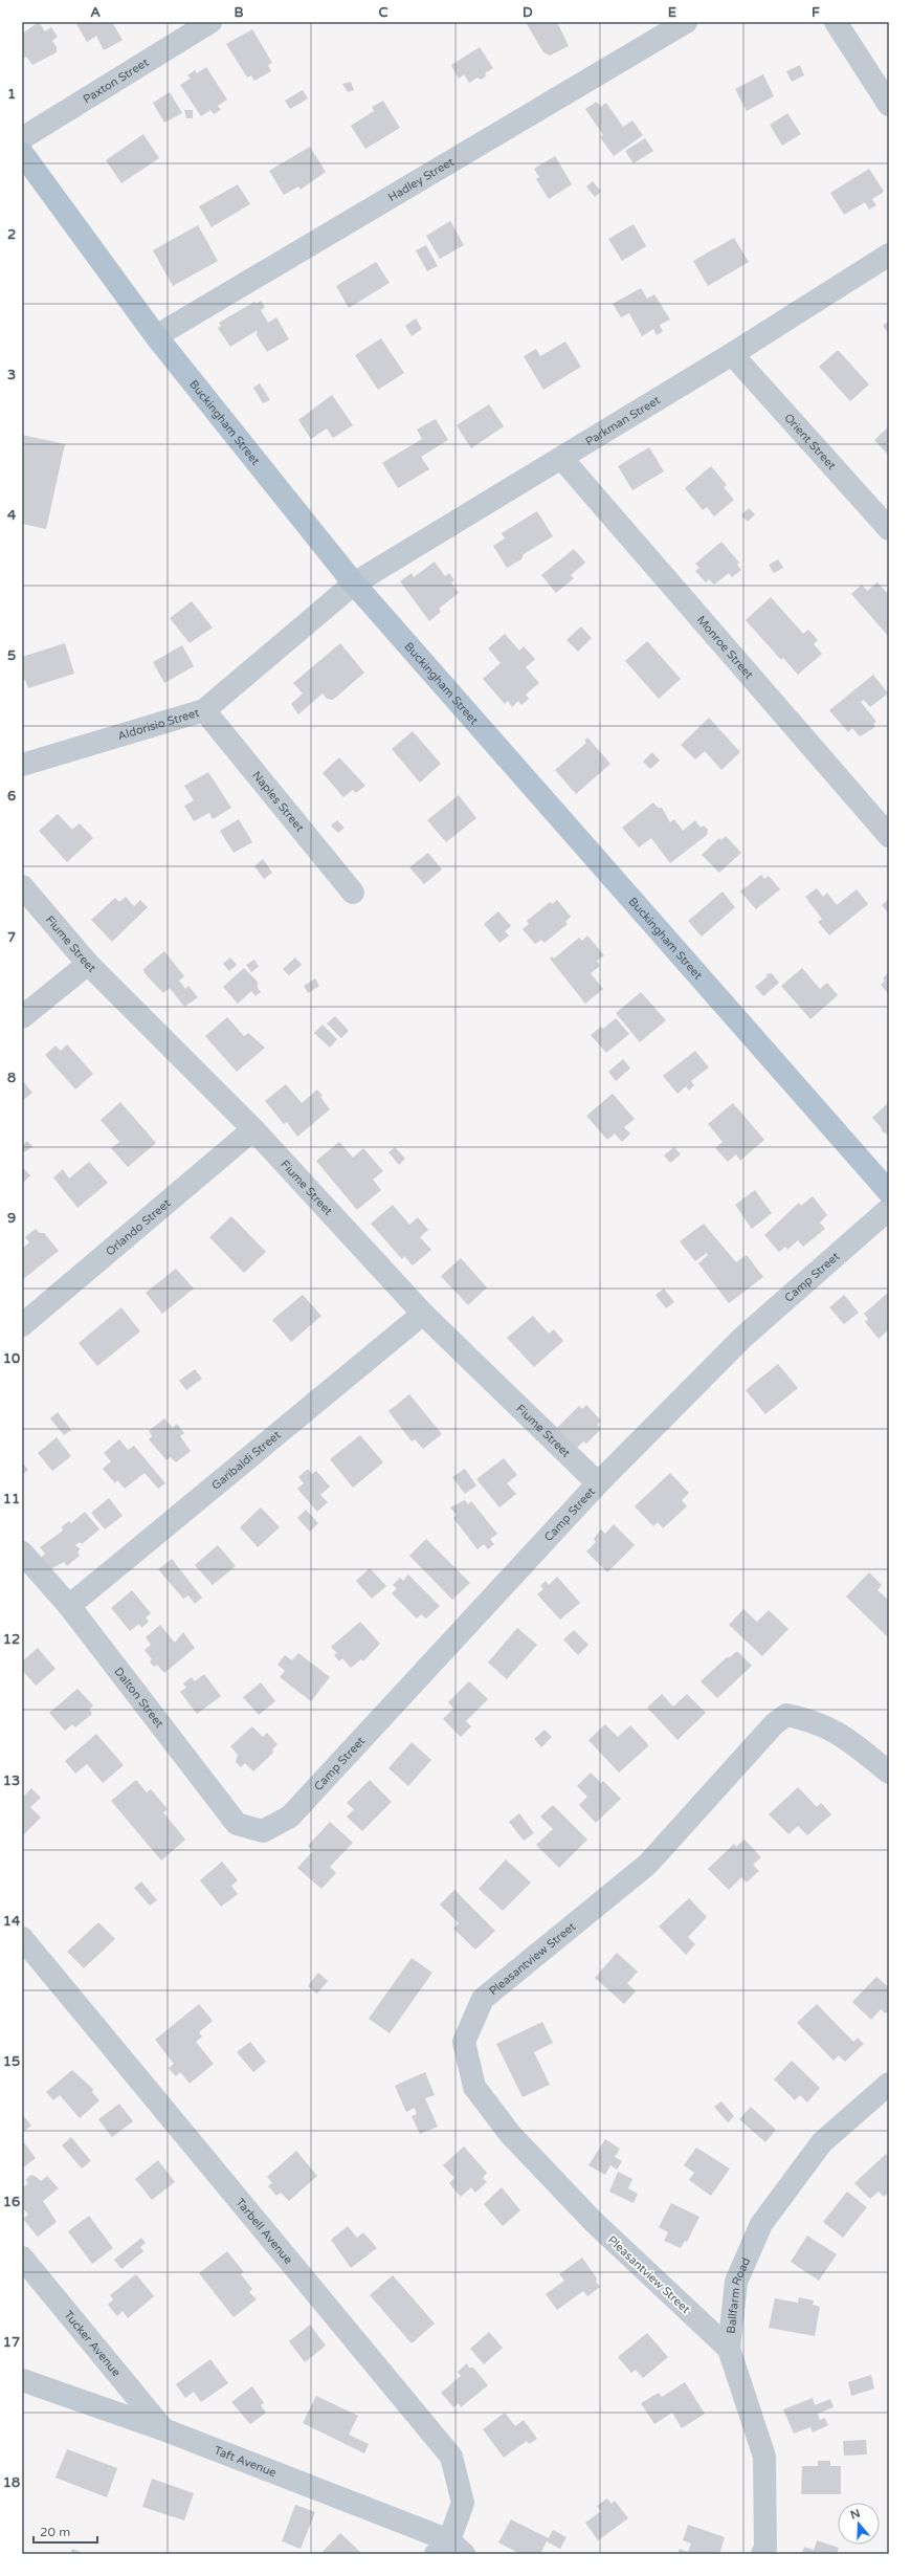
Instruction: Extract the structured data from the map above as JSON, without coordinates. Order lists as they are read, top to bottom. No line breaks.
{"streets":{"main road":["Buckingham Street"],"street":["Paxton Street","Hadley Street","Parkman Street","Orient Street","Monroe Street","Aldorisio Street","Naples Street","Fiume Street","Orlando Street","Camp Street","Garibaldi Street","Dalton Street","Pleasantview Street","Tarbell Avenue","Ballfarm Road","Tucker Avenue","Taft Avenue"]},"crossings":[["Hadley Street","Buckingham Street"],["Parkman Street","Buckingham Street"],["Parkman Street","Orient Street"],["Parkman Street","Monroe Street"],["Parkman Street","Aldorisio Street"],["Buckingham Street","Aldorisio Street"],["Aldorisio Street","Naples Street"],["Fiume Street","Orlando Street"],["Fiume Street","Camp Street"],["Fiume Street","Garibaldi Street"],["Camp Street","Dalton Street"],["Garibaldi Street","Dalton Street"],["Pleasantview Street","Ballfarm Road"],["Tarbell Avenue","Taft Avenue"],["Tucker Avenue","Taft Avenue"]],"scale_bar":"20 m","north":"top","grid":{"columns":["A","B","C","D","E","F"],"rows":["1","2","3","4","5","6","7","8","9","10","11","12","13","14","15","16","17","18"]}}
